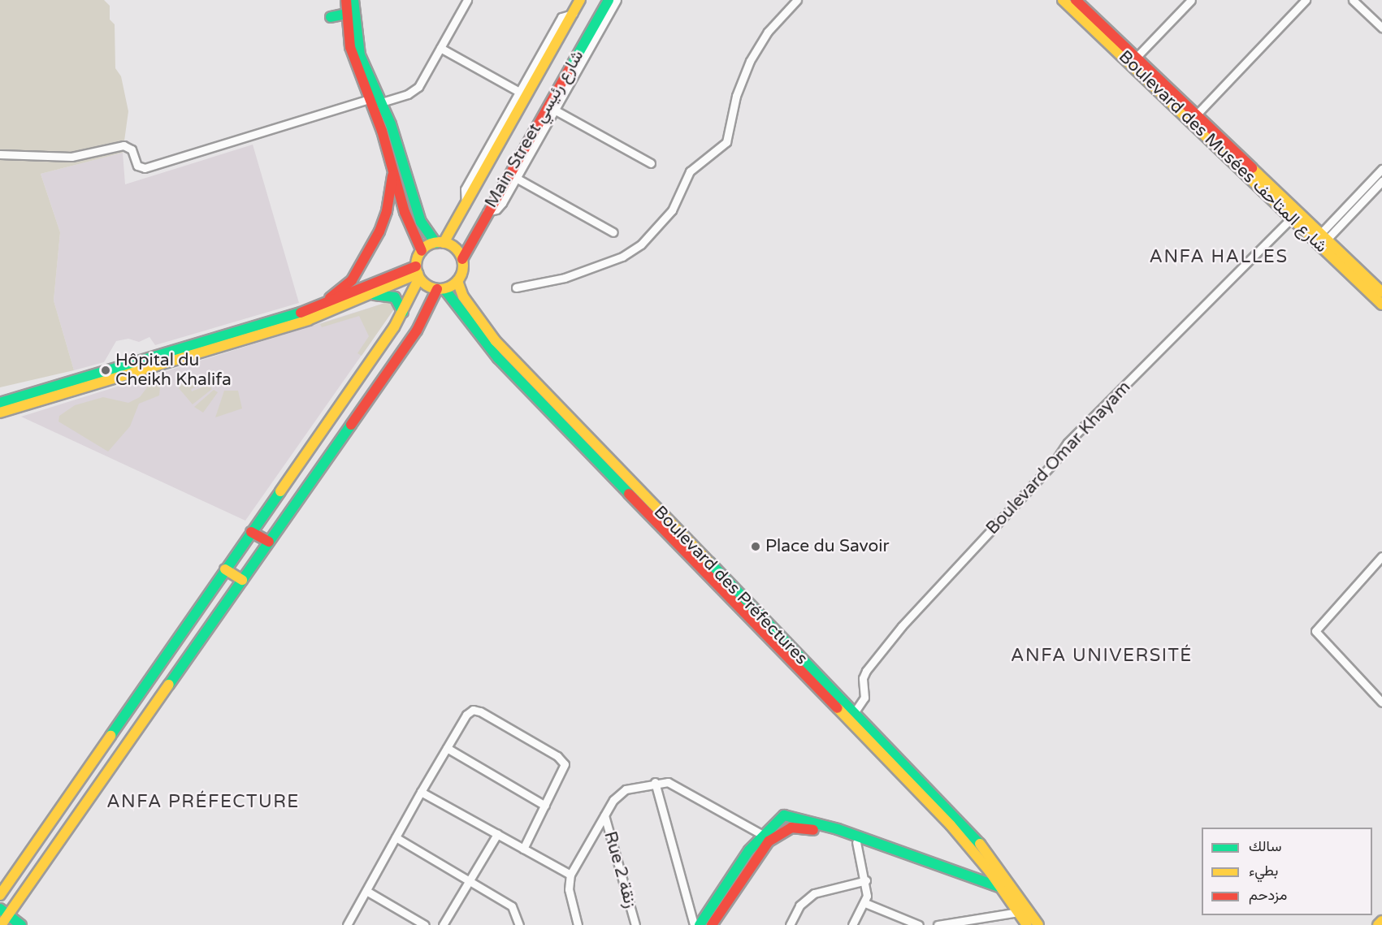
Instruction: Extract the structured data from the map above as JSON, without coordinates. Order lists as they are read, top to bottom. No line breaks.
{"streets":{"street":["Main Street شارع رئيسي","Boulevard des Musées شارع المتاحف","Boulevard Omar Khayam","Boulevard des Préfectures","Rue 2 زنقة"]},"crossings":[["Main Street شارع رئيسي","Boulevard des Préfectures"],["Boulevard des Musées شارع المتاحف","Boulevard Omar Khayam"],["Boulevard Omar Khayam","Boulevard des Préfectures"]],"districts":["ANFA HALLES","ANFA UNIVERSITÉ","ANFA PRÉFECTURE"],"places":["Hôpital du Cheikh Khalifa","Place du Savoir"],"legend":["سالك","بطيء","مزدحم"]}
